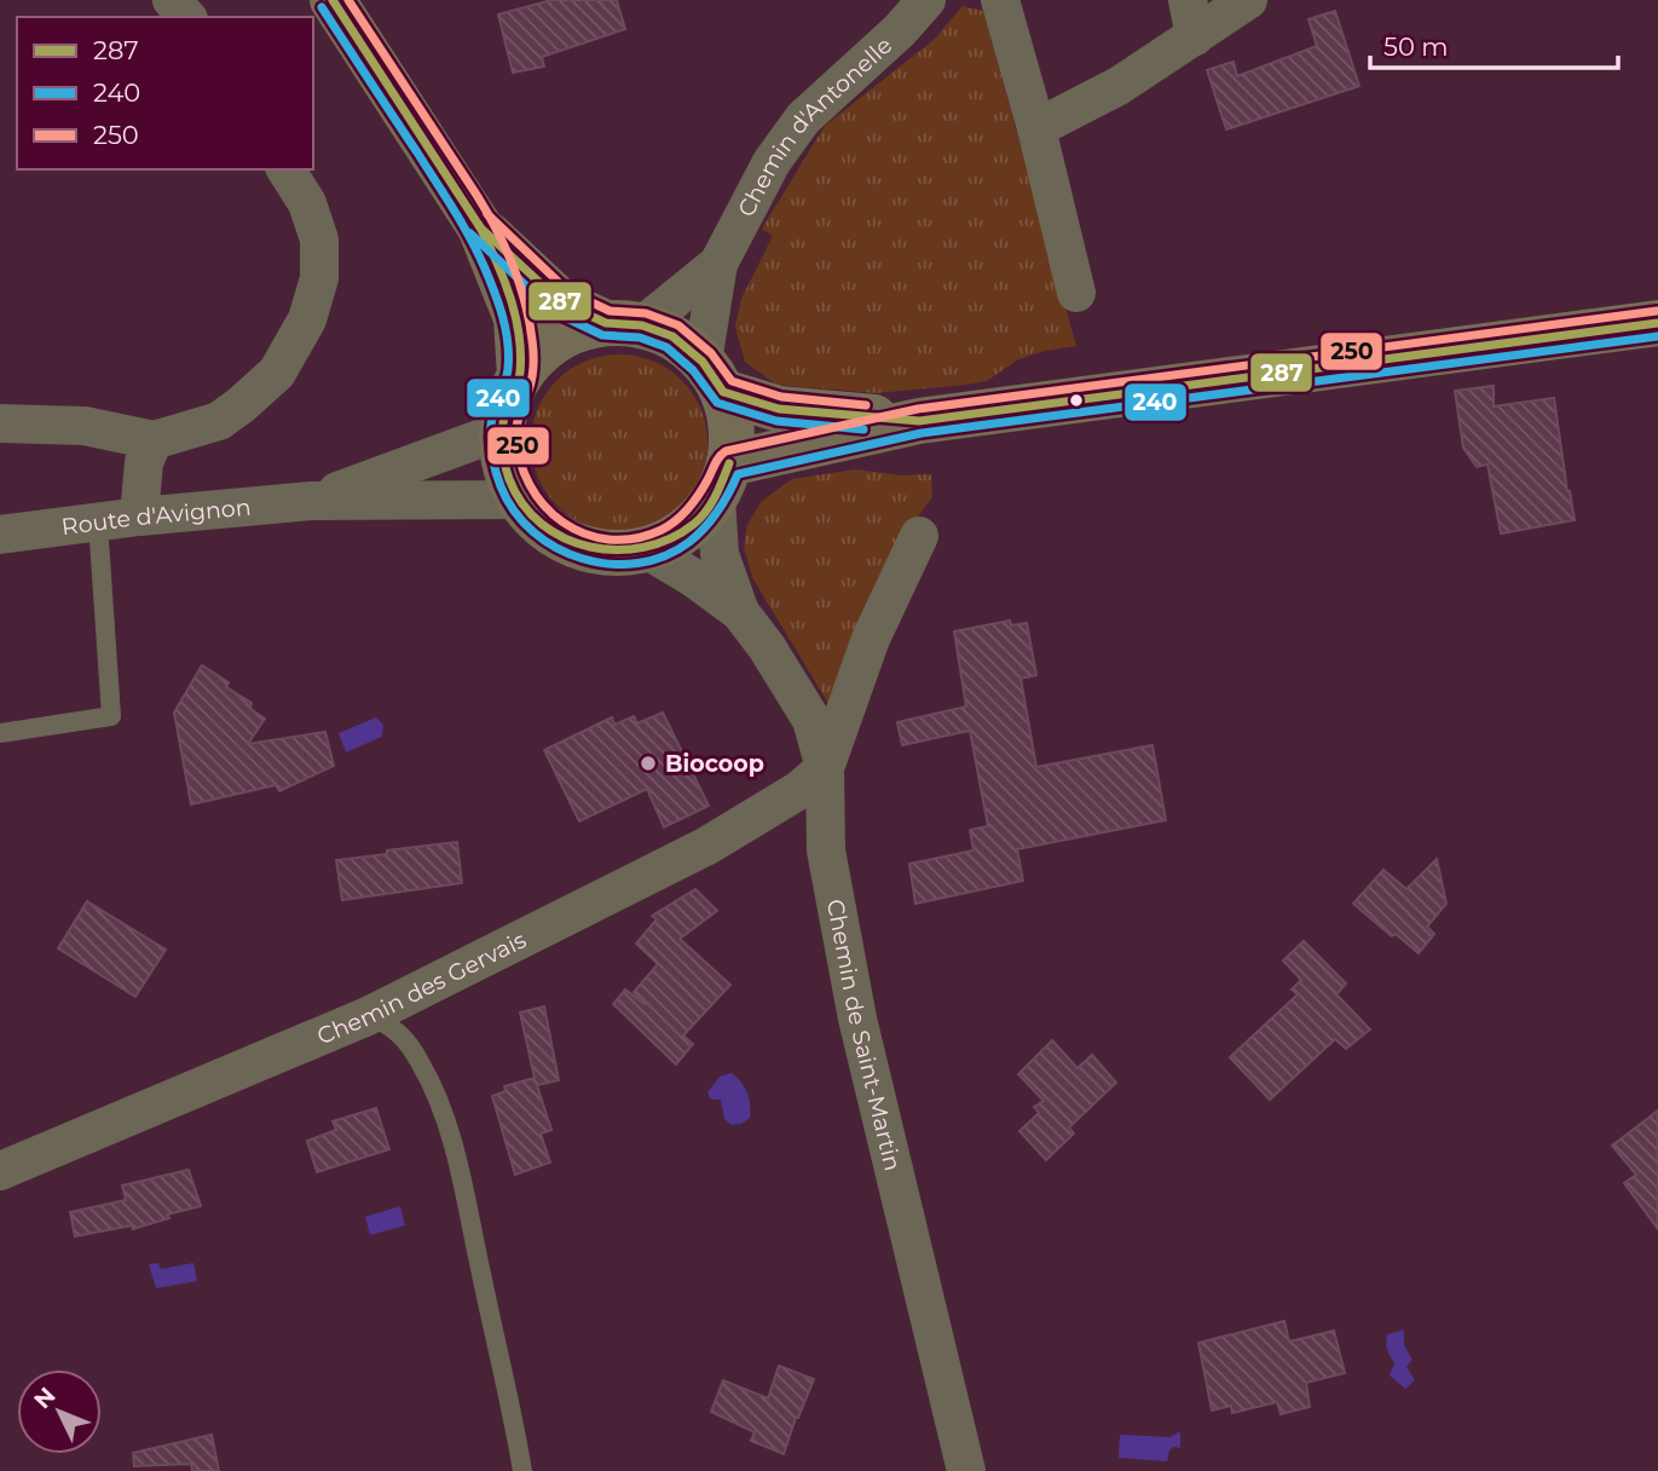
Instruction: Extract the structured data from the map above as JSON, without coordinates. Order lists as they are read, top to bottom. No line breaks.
{"streets":{"street":["Chemin d'Antonelle","Route d'Avignon","Chemin des Gervais","Chemin de Saint-Martin"]},"crossings":[["Chemin d'Antonelle","Chemin de Saint-Martin"],["Chemin des Gervais","Chemin de Saint-Martin"]],"places":["Biocoop"],"lines":["transit line 287","transit line 250","transit line 240"],"legend":["287","240","250"],"scale_bar":"50 m","north":"top left"}
